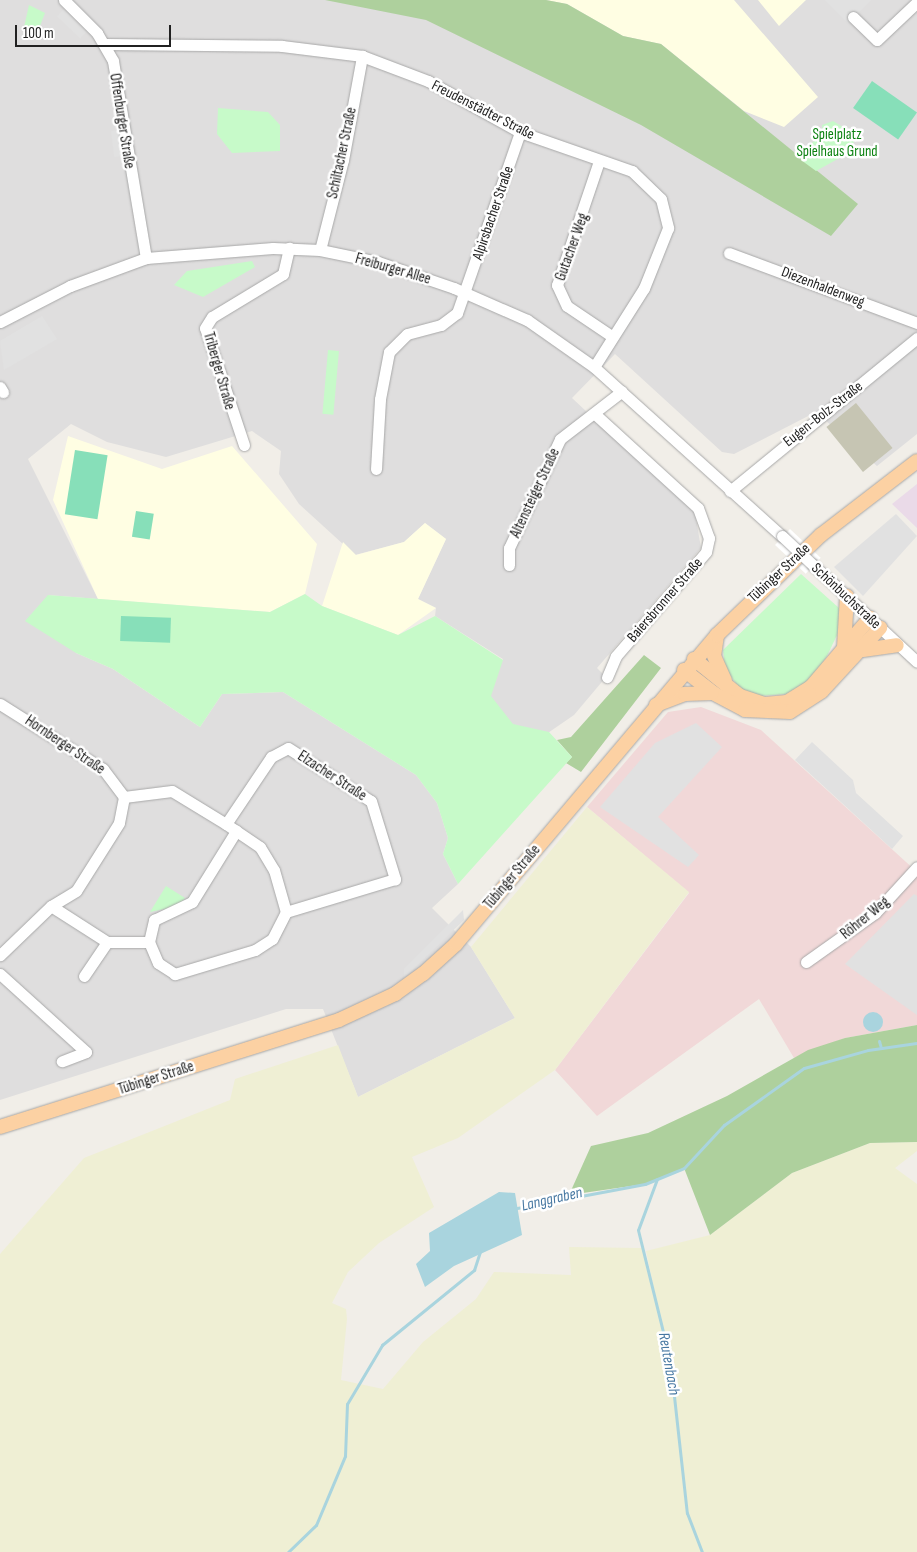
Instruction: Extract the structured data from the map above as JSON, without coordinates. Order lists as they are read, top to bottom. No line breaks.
{"streets":{"main road":["Tübinger Straße"],"street":["Freudenstädter Straße","Offenburger Straße","Schiltacher Straße","Alpirsbacher Straße","Gutacher Weg","Freiburger Allee","Diezenhaldenweg","Triberger Straße","Eugen-Bolz-Straße","Altensteiger Straße","Schönbuchstraße","Baiersbronner Straße","Hornberger Straße","Elzacher Straße","Röhrer Weg"]},"crossings":[["Freudenstädter Straße","Offenburger Straße"],["Freudenstädter Straße","Schiltacher Straße"],["Freudenstädter Straße","Alpirsbacher Straße"],["Freudenstädter Straße","Gutacher Weg"],["Freudenstädter Straße","Freiburger Allee"],["Offenburger Straße","Freiburger Allee"],["Schiltacher Straße","Freiburger Allee"],["Alpirsbacher Straße","Freiburger Allee"],["Freiburger Allee","Triberger Straße"],["Freiburger Allee","Eugen-Bolz-Straße"],["Freiburger Allee","Altensteiger Straße"],["Freiburger Allee","Schönbuchstraße"],["Eugen-Bolz-Straße","Schönbuchstraße"],["Altensteiger Straße","Baiersbronner Straße"]],"water":["Langgraben","Reutenbach"],"parks":["Spielplatz Spielhaus Grund"],"scale_bar":"100 m"}
